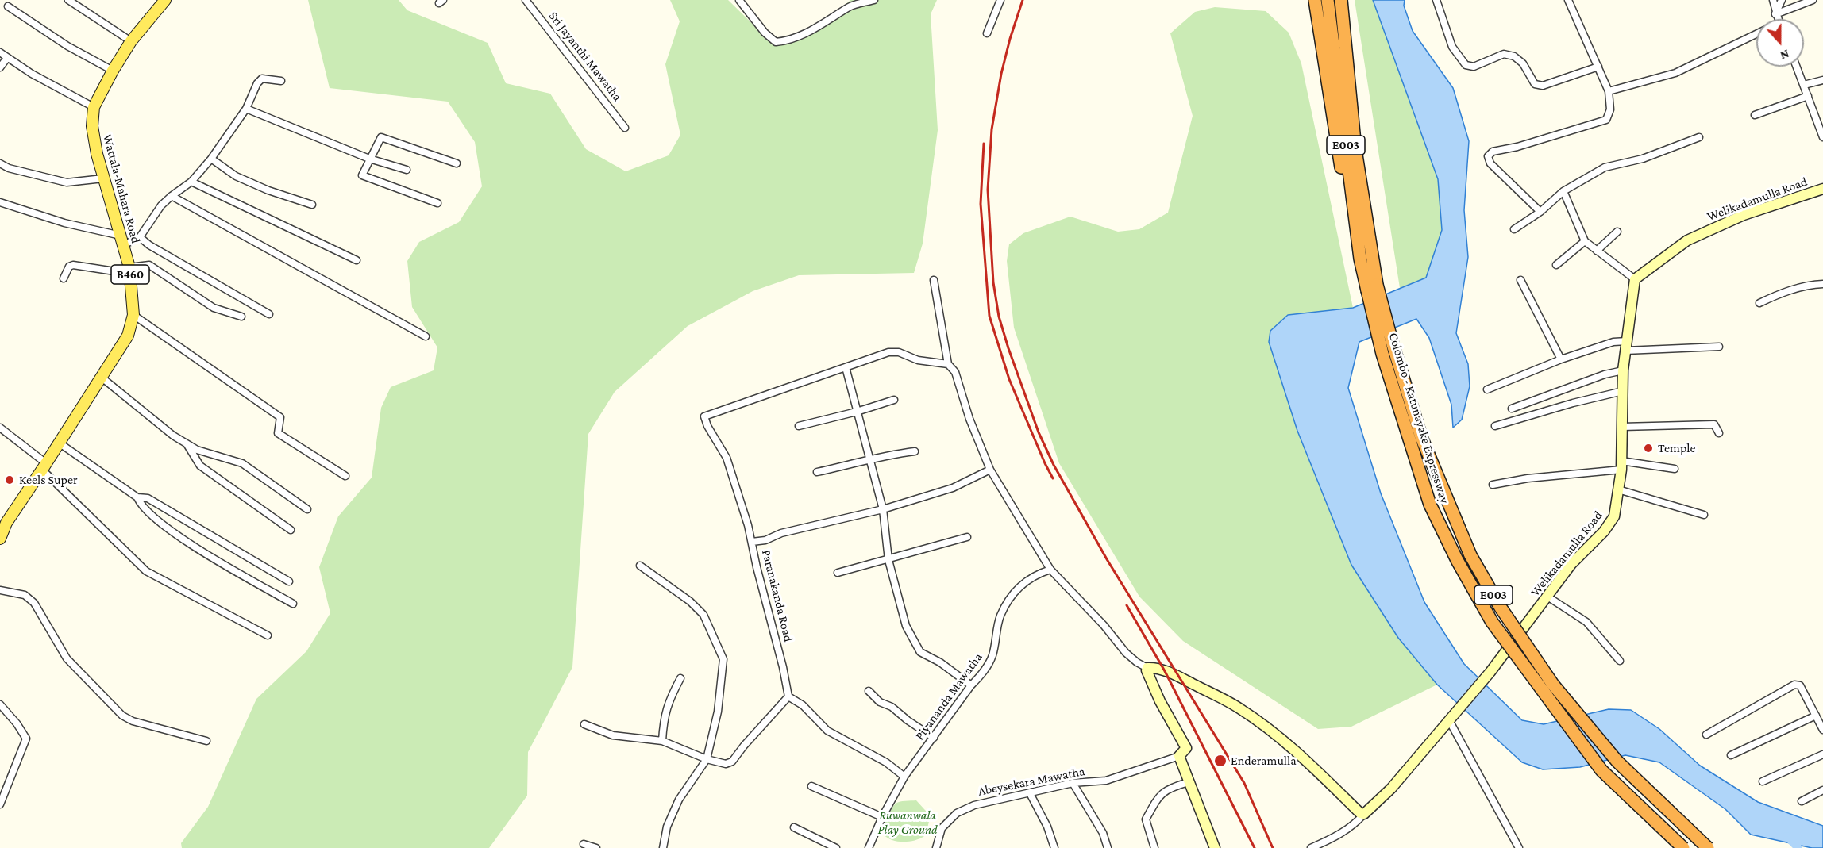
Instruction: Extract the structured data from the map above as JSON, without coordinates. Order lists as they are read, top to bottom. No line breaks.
{"streets":{"highway":["E003","Colombo - Katunayake Expressway"],"main road":["Wattala-Mahara Road","B460"],"street":["Sri Jayanthi Mawatha","Welikadamulla Road","Paranakanda Road","Piyananda Mawatha","Abeysekara Mawatha"]},"parks":["Ruwanwala Play Ground"],"places":["Temple","Keels Super","Enderamulla"],"north":"bottom"}
